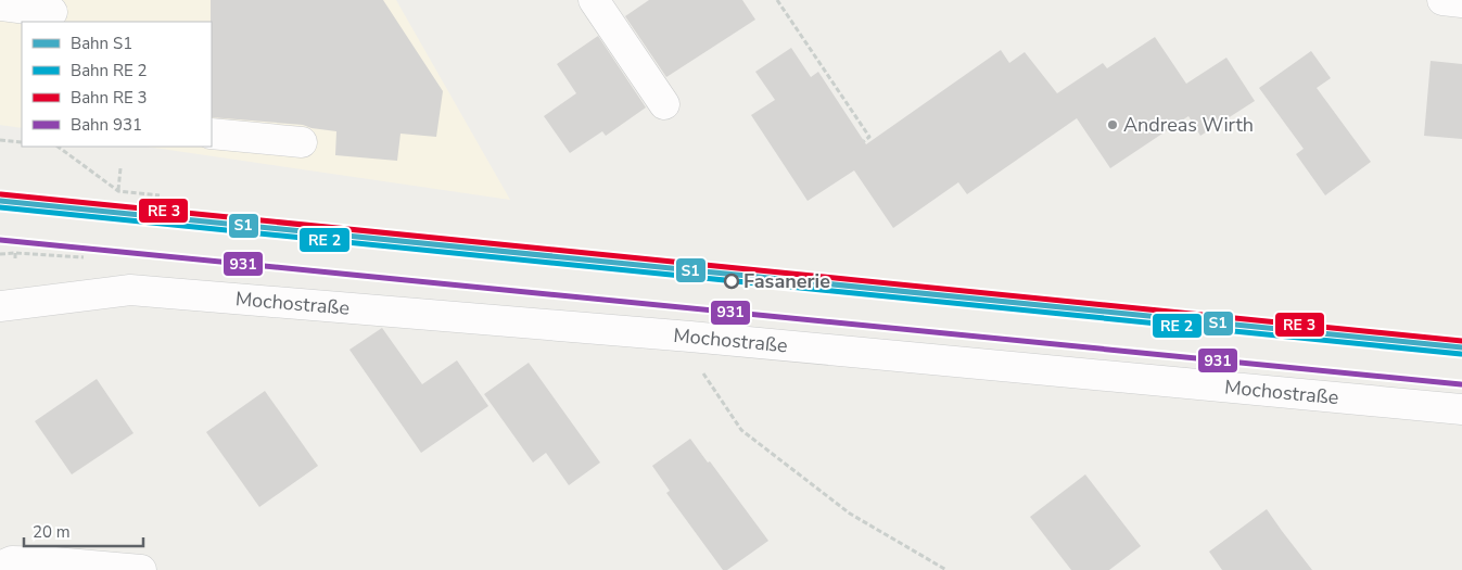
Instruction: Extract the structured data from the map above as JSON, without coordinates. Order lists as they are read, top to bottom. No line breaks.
{"streets":{"street":["Mochostraße"]},"places":["Andreas Wirth","Fasanerie"],"lines":["rail line S1","rail line 931"],"legend":["Bahn S1","Bahn RE 2","Bahn RE 3","Bahn 931"],"scale_bar":"20 m"}
